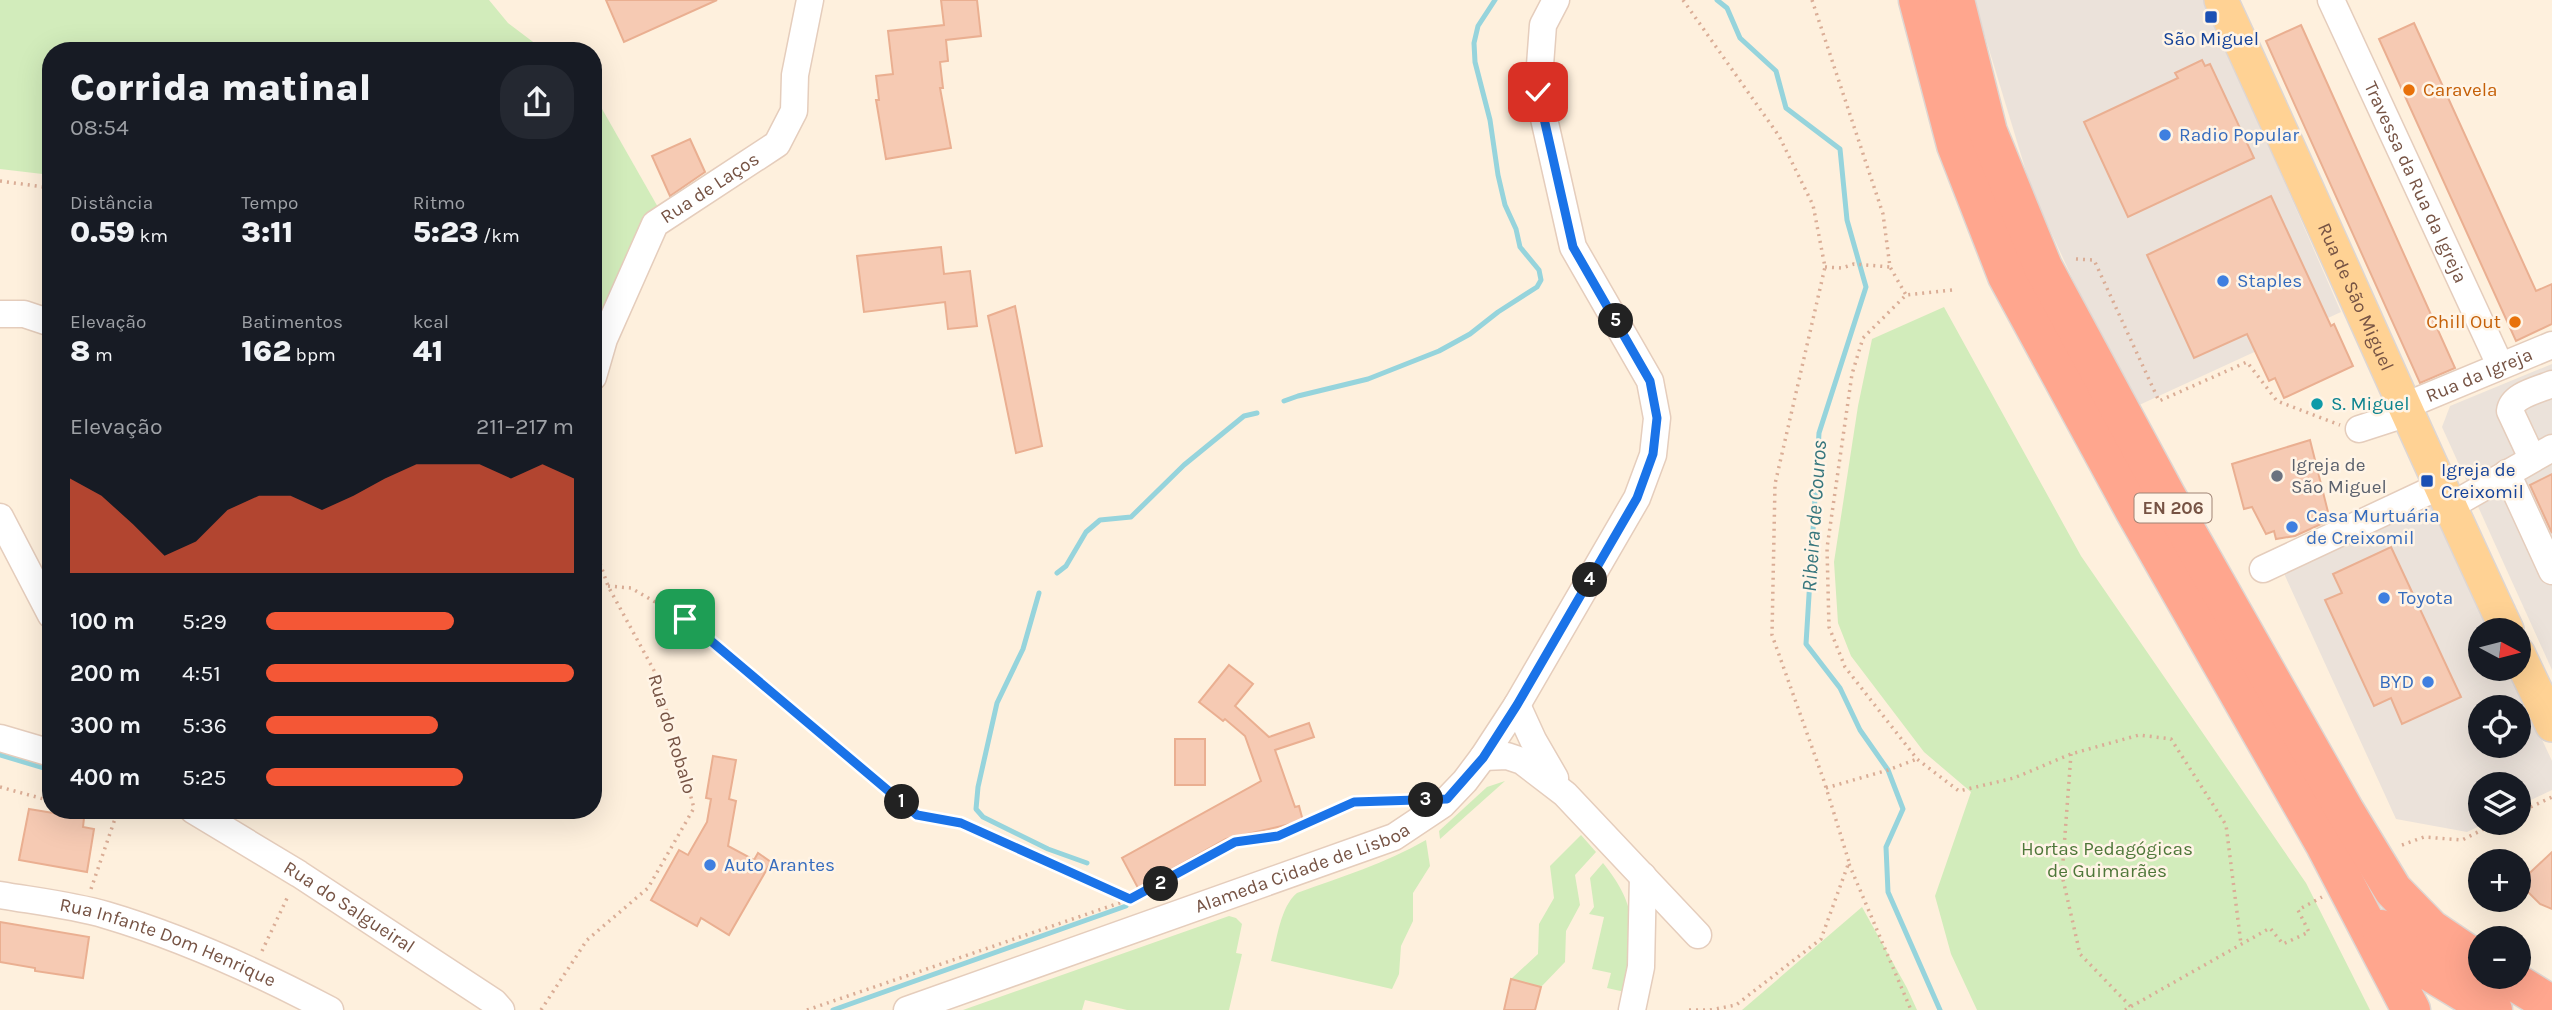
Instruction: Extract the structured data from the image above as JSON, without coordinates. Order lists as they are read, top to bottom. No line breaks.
{"streets":{"highway":["EN 206"],"main road":["Rua de São Miguel"],"street":["Travessa da Rua da Igreja","Rua de Laços","Rua da Igreja","Alameda Cidade de Lisboa","Rua do Salgueiral","Rua Infante Dom Henrique"],"path":["Rua do Robalo"]},"crossings":[["Travessa da Rua da Igreja","Rua da Igreja"],["Rua de São Miguel","Rua da Igreja"]],"water":["Ribeira de Couros"],"parks":["Hortas Pedagógicas de Guimarães"],"places":{"transit":["São Miguel","Igreja de Creixomil"],"other":["Caravela","Radio Popular","Staples","Chill Out","S. Miguel","Igreja de São Miguel","Casa Murtuária de Creixomil","Toyota","BYD","Auto Arantes"]},"north":"right","page":{"heading":["Corrida matinal","08:54"],"stats":[["Distância","0.59 km"],["Tempo","3:11"],["Ritmo","5:23 /km"],["Elevação","8 m"],["Batimentos","162 bpm"],["kcal","41"]],"pins":["5","4","3","1","2"],"chart":["Elevação","211–217 m"],"list":[{"name":"100 m","note":"5:29"},{"name":"200 m","note":"4:51"},{"name":"300 m","note":"5:36"},{"name":"400 m","note":"5:25"}],"map_buttons":["+","−"]}}
